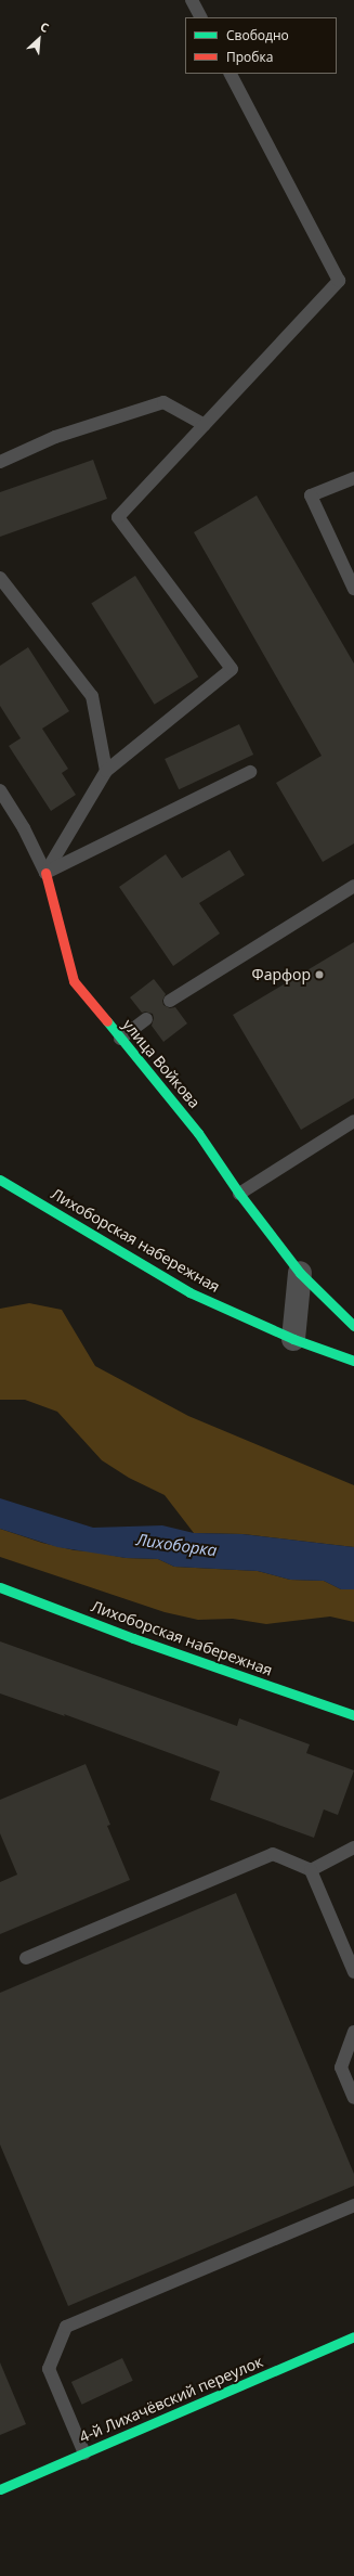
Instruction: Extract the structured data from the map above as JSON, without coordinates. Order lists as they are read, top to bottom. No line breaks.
{"streets":{"street":["улица Войкова","Лихоборская набережная","4-й Лихачёвский переулок"]},"water":["Лихоборка"],"places":["Фарфор"],"legend":["Свободно","Пробка"],"north":"top right"}
